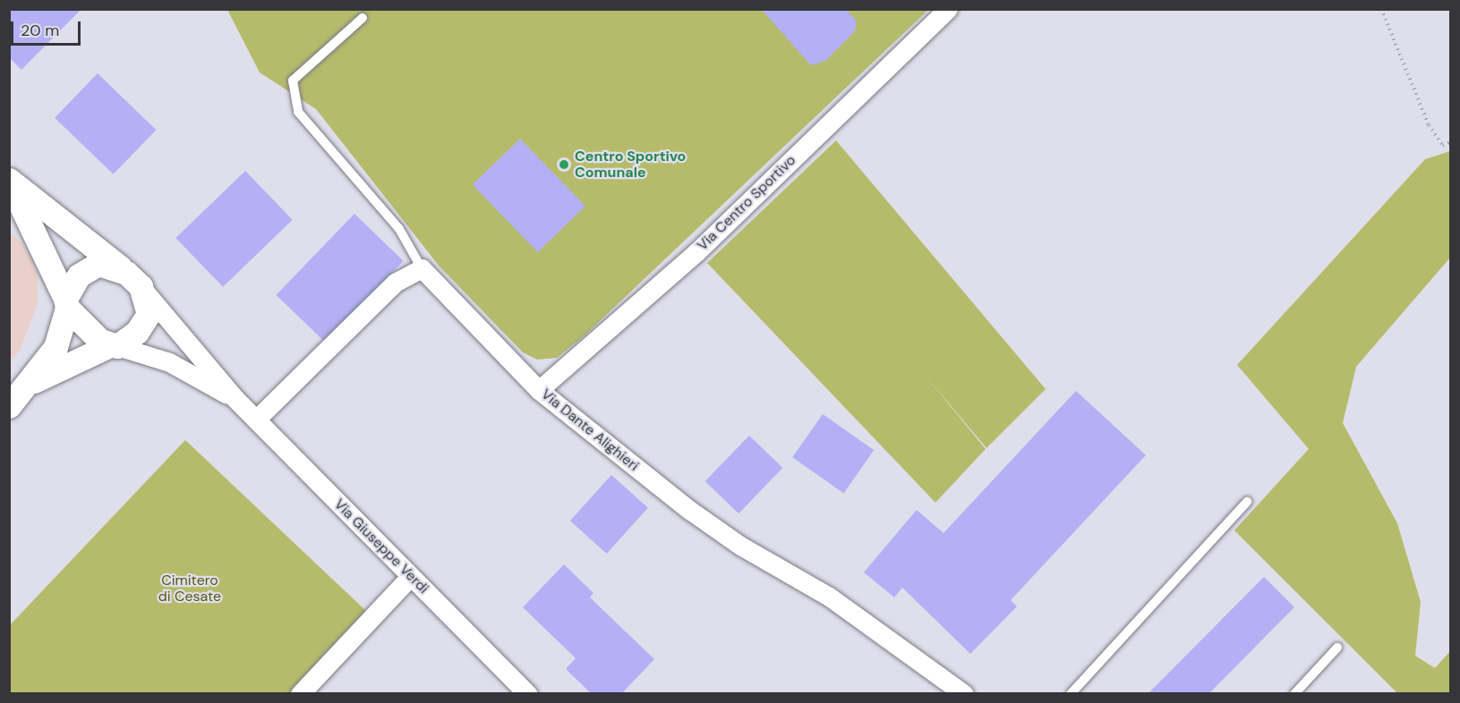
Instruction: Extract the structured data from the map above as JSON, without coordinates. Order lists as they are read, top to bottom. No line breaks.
{"streets":{"street":["Via Centro Sportivo","Via Dante Alighieri","Via Giuseppe Verdi"]},"crossings":[["Via Centro Sportivo","Via Dante Alighieri"]],"parks":["Cimitero di Cesate"],"places":["Centro Sportivo Comunale"],"scale_bar":"20 m"}
